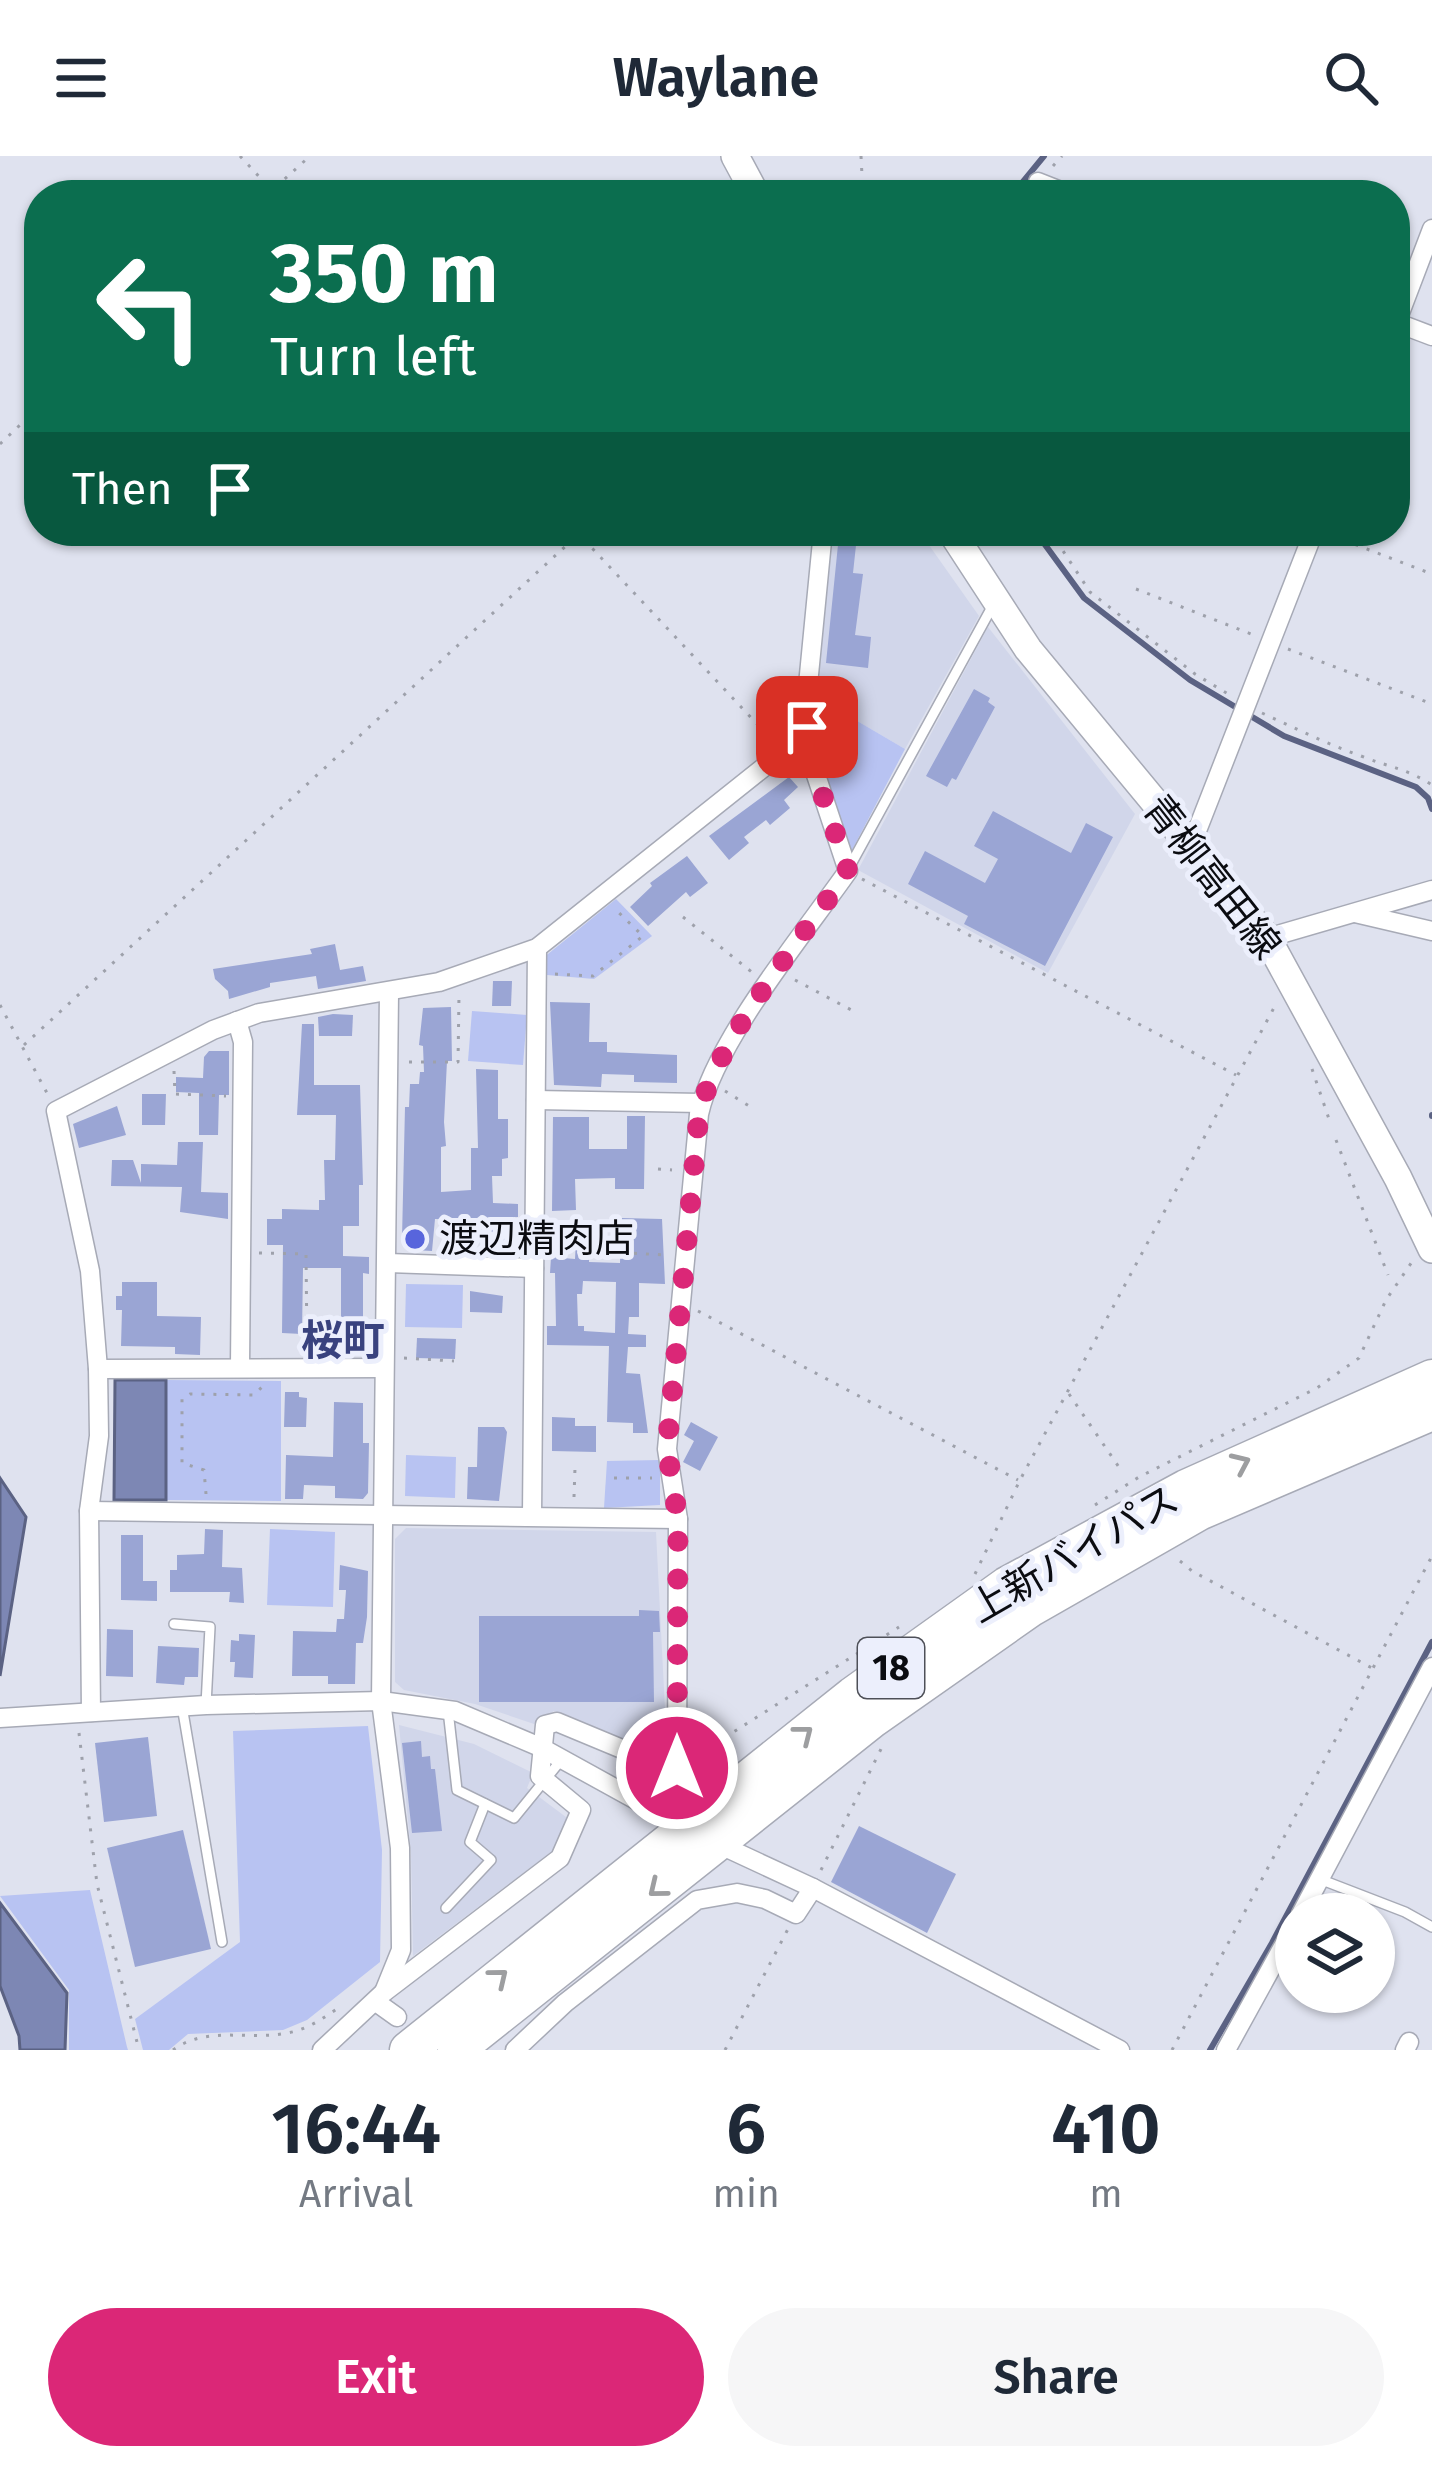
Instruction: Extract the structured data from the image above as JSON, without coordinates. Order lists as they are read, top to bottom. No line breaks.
{"streets":{"highway":["上新バイパス","18"],"main road":["青柳高田線"]},"districts":["桜町"],"places":["渡辺精肉店"],"page":{"header":"Waylane","turn":["350 m","Turn left"],"then":"Then","eta":["16:44","Arrival","6","min","410","m"],"buttons":["Exit","Share"]}}
